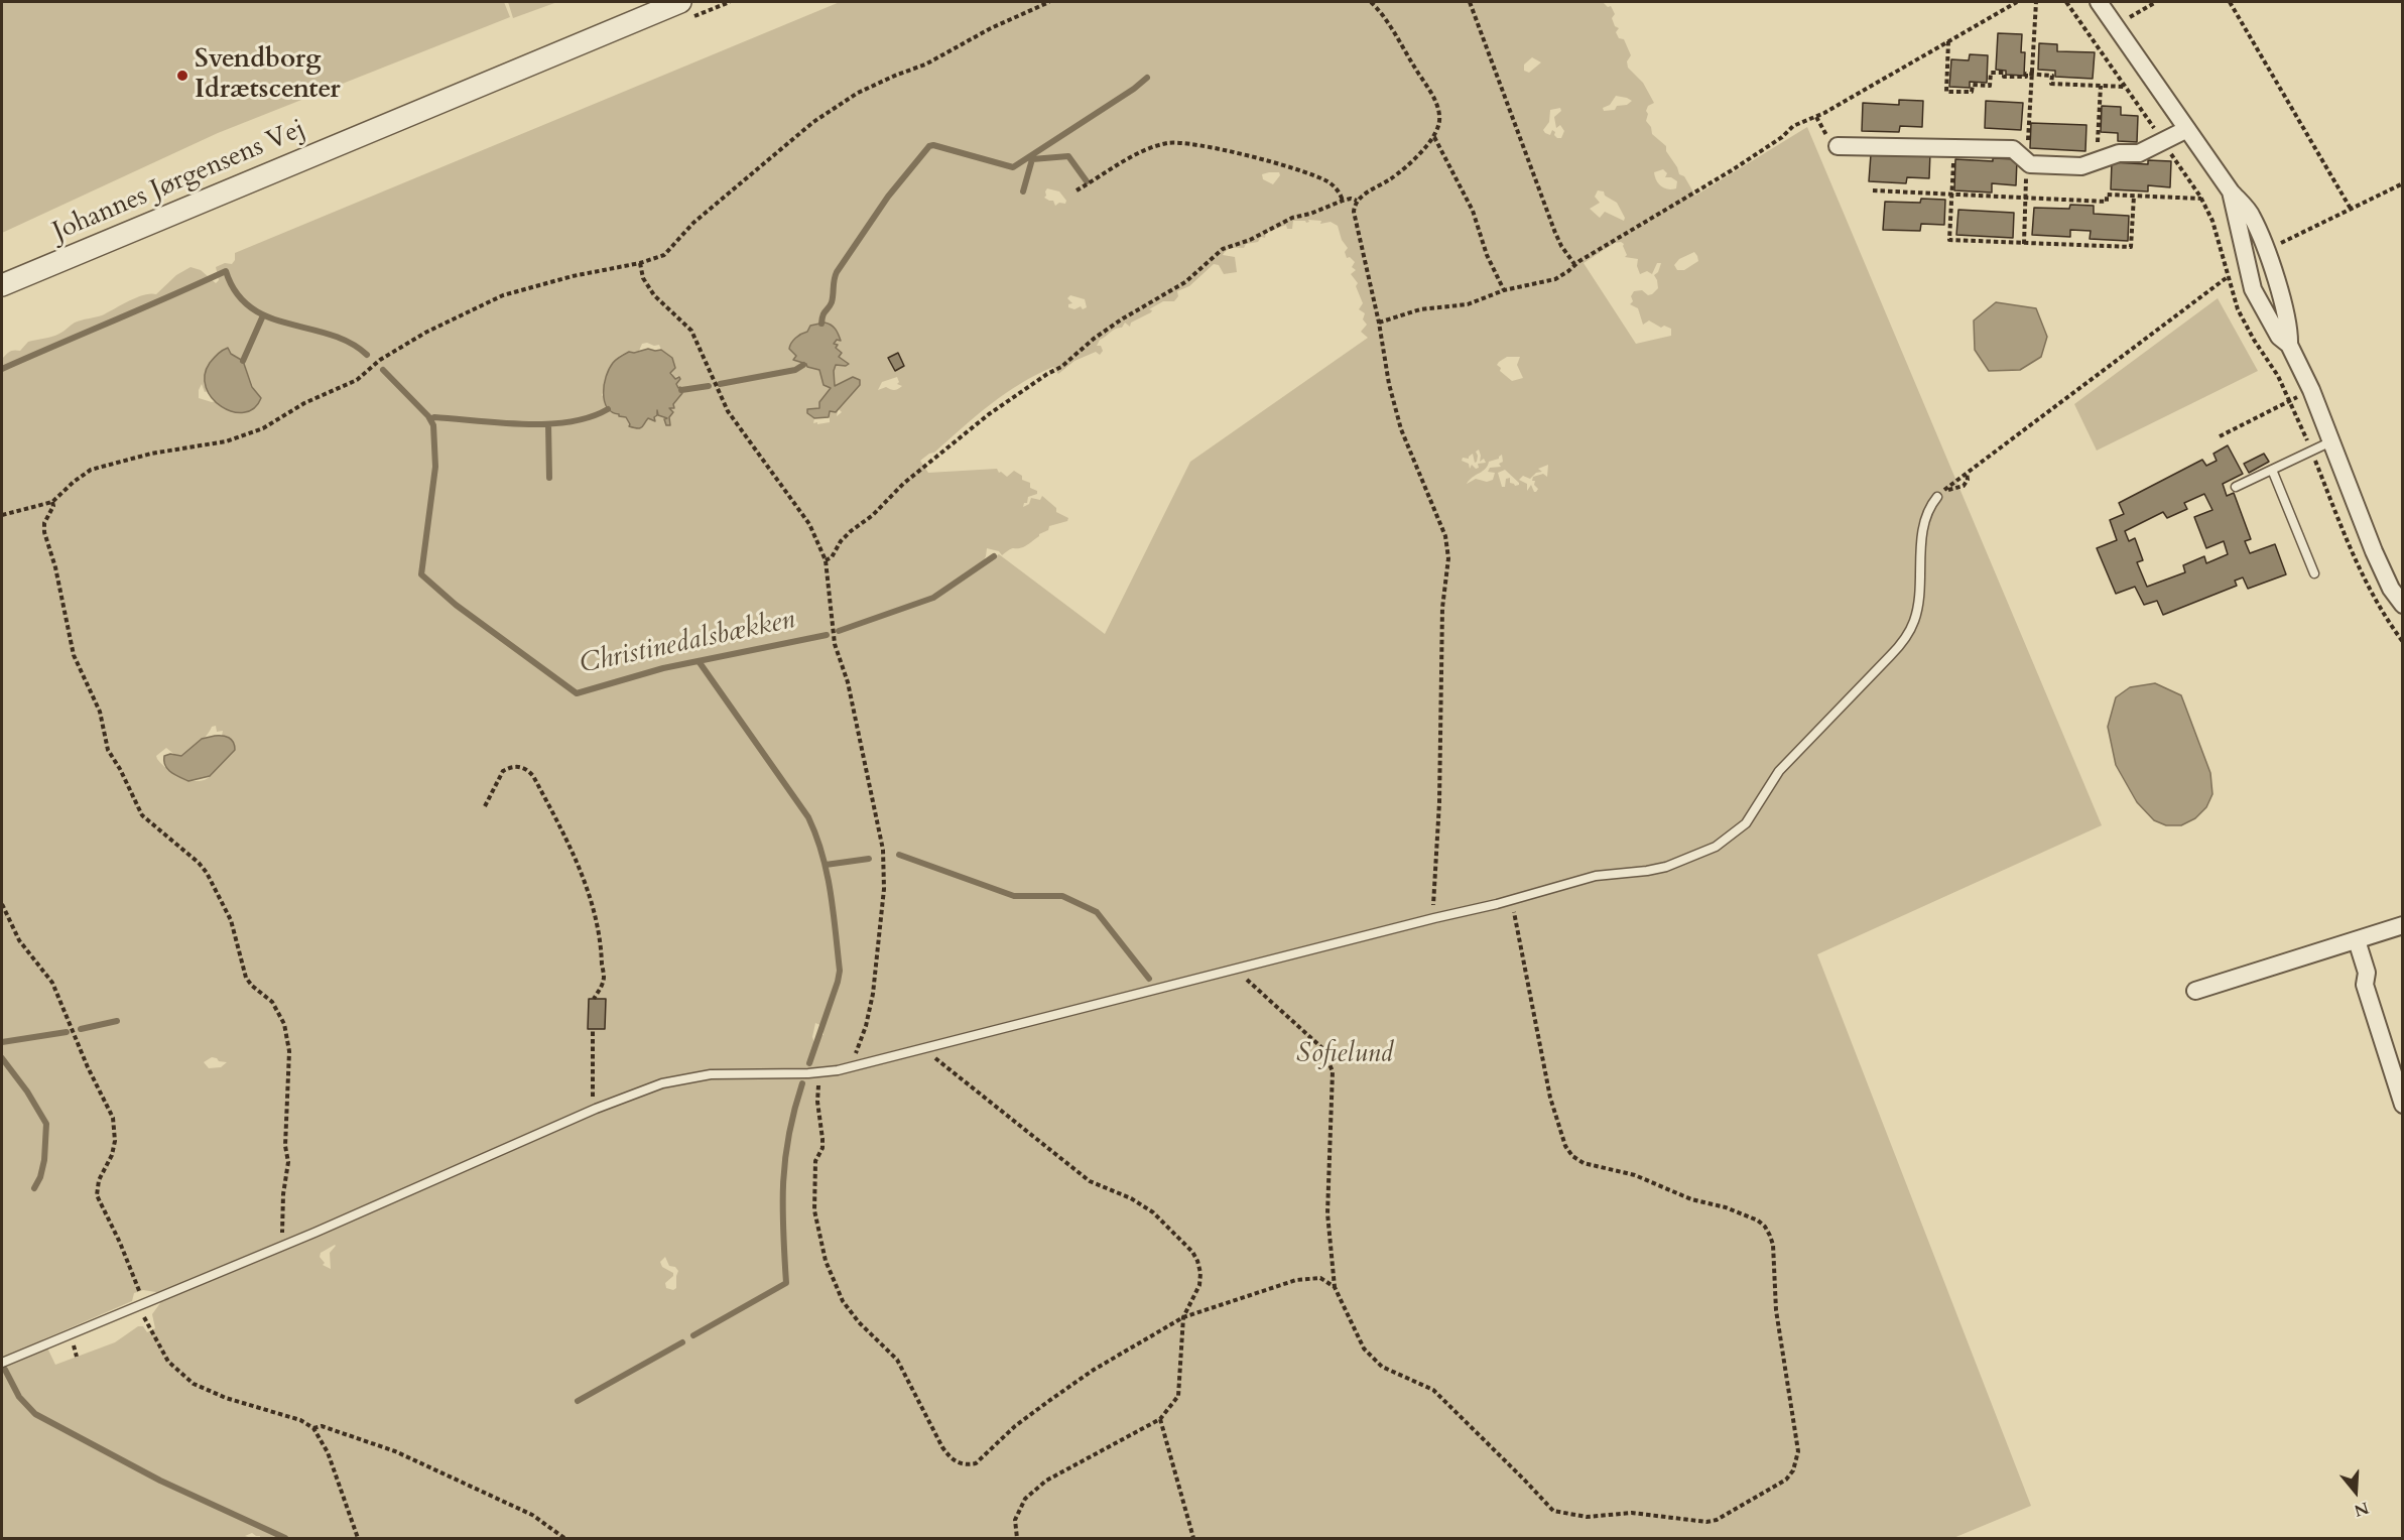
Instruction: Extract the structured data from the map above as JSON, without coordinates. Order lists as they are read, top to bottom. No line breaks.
{"streets":{"street":["Johannes Jørgensens Vej"]},"water":["Christinedalsbækken"],"parks":["Sofielund"],"places":["Svendborg Idrætscenter"],"north":"bottom"}
